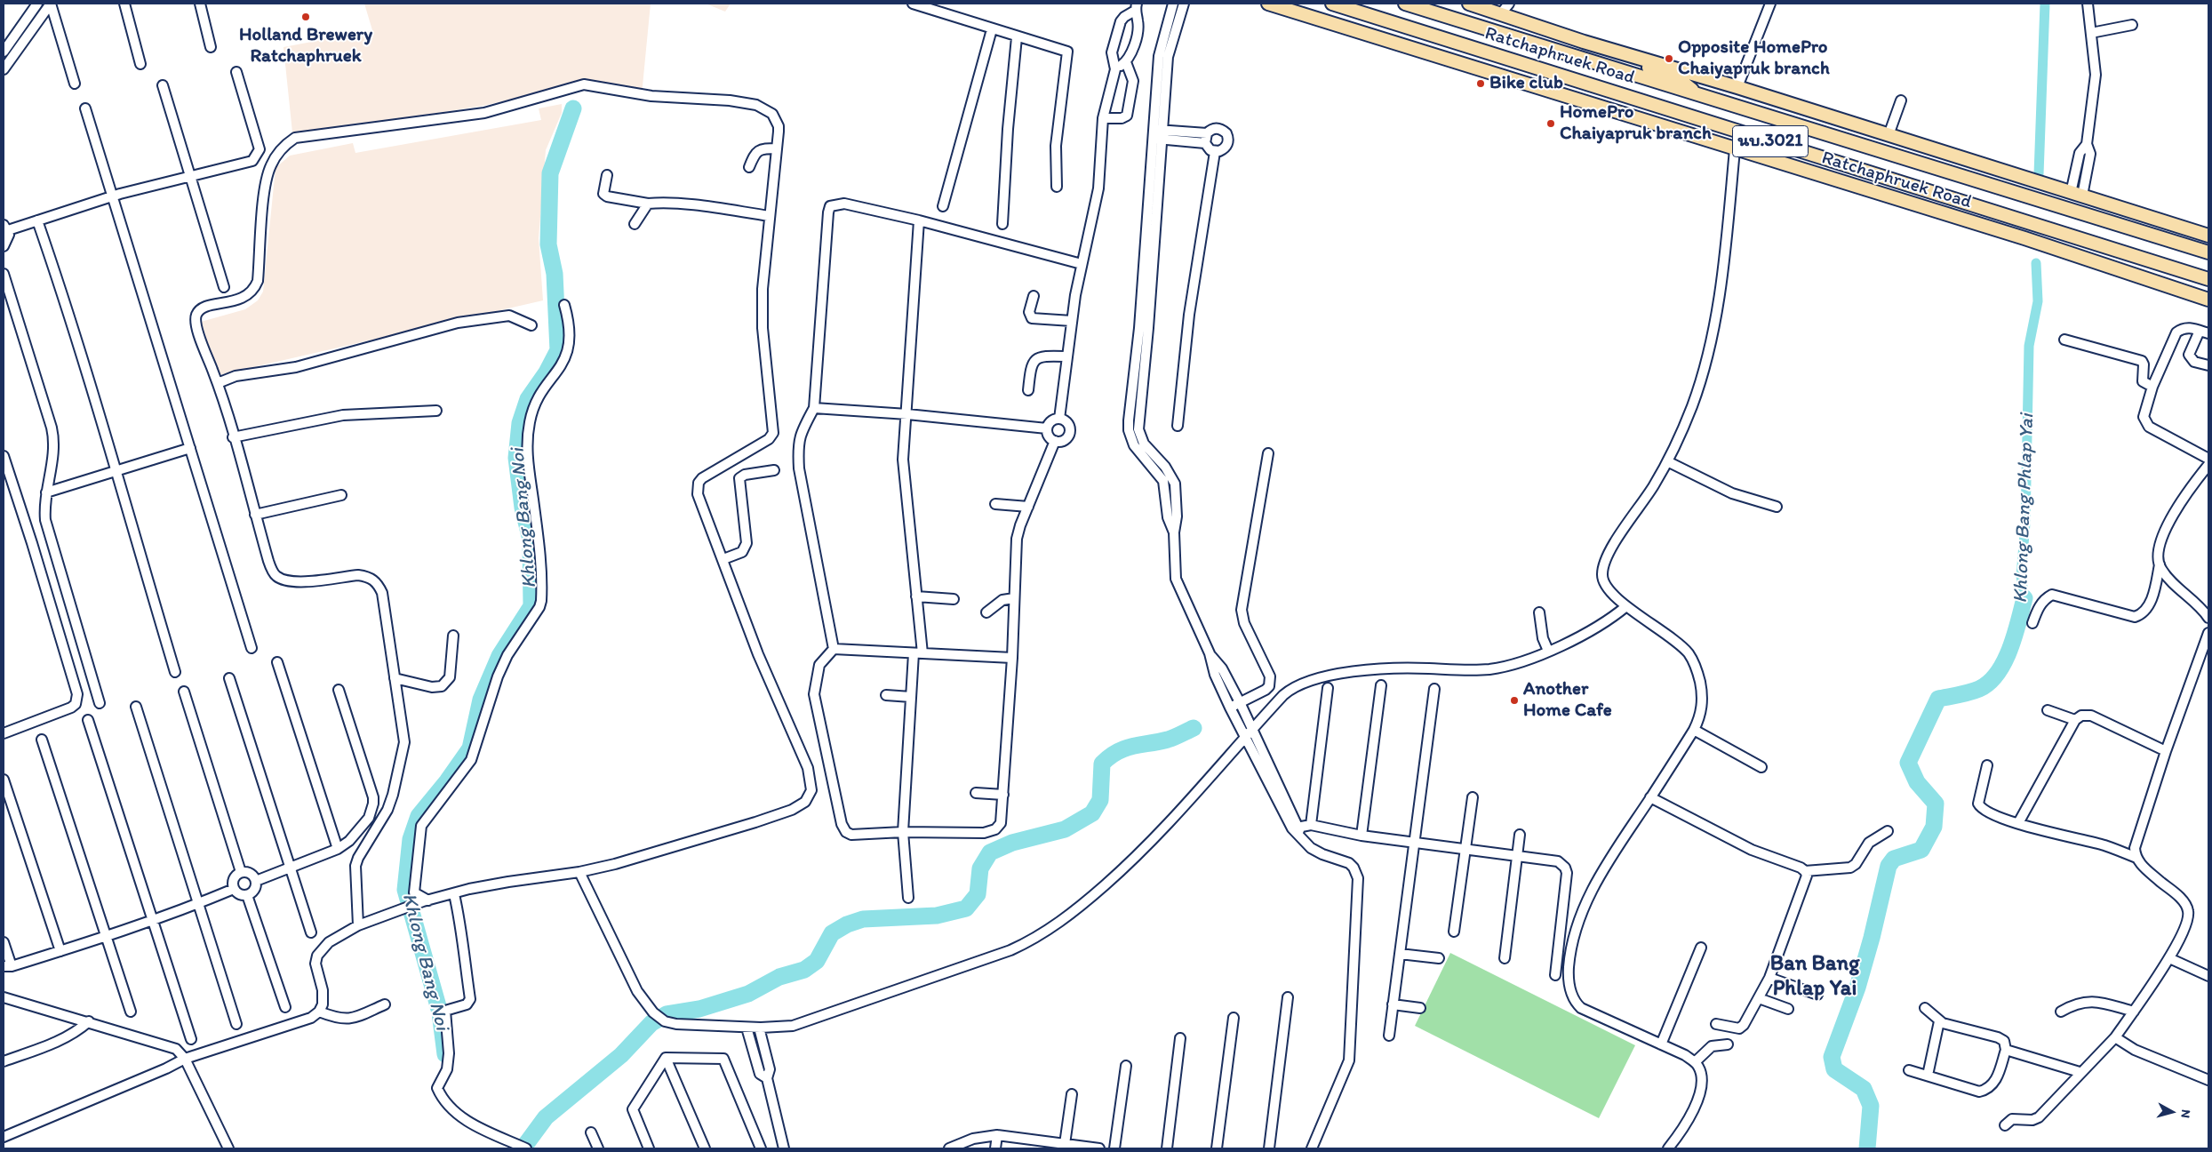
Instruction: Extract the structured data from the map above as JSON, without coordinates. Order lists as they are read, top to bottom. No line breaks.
{"streets":{"main road":["Ratchaphruek Road","นบ.3021"]},"districts":["Ban Bang Phlap Yai"],"water":["Khlong Bang Phlap Yai","Khlong Bang Noi"],"places":["Holland Brewery Ratchaphruek","Opposite HomePro Chaiyapruk branch","Bike club","HomePro Chaiyapruk branch","Another Home Cafe"],"north":"right"}
